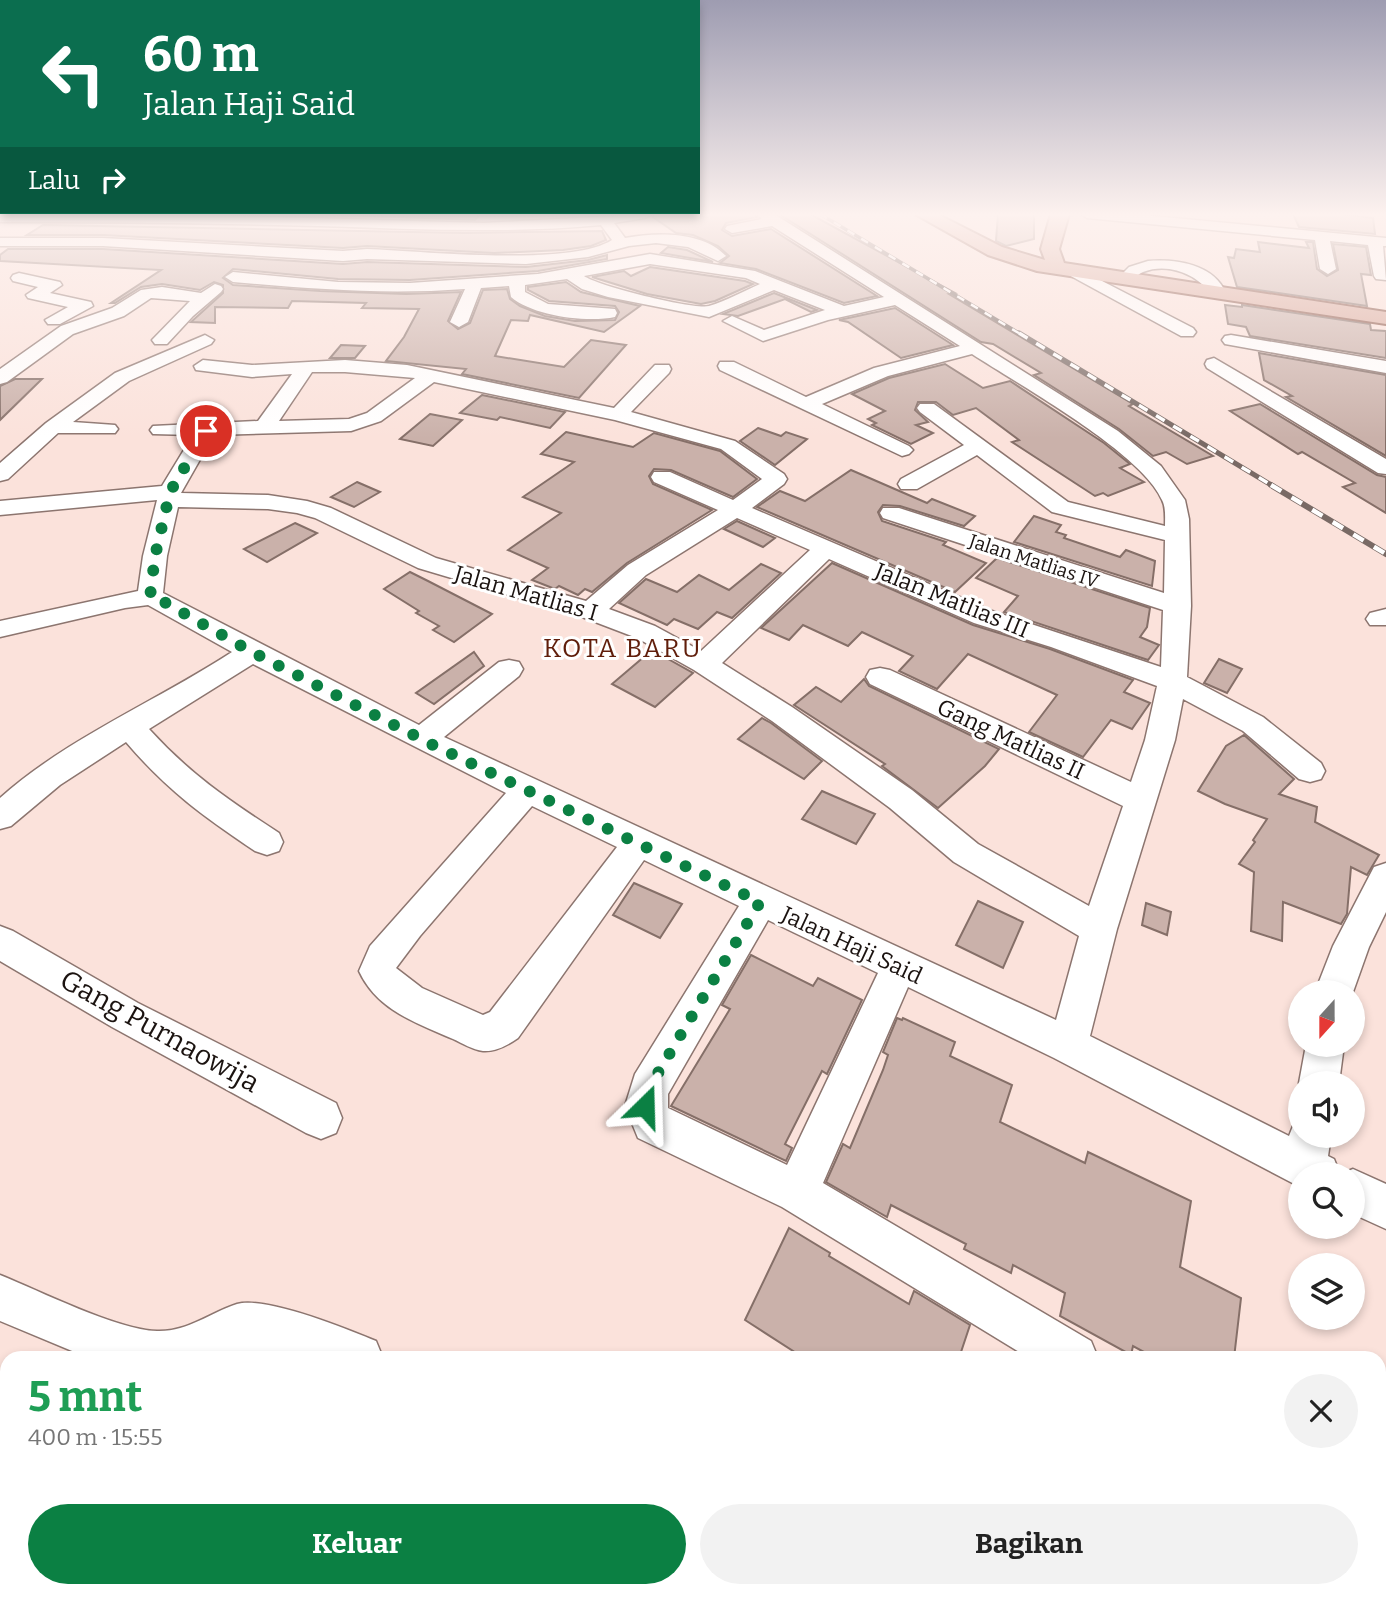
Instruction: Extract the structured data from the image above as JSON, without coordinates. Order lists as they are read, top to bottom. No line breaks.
{"streets":{"street":["Jalan Matlias IV","Jalan Matlias I","Jalan Matlias III","Gang Matlias II","Jalan Haji Said","Gang Purnaowija"]},"districts":["KOTA BARU"],"north":"bottom","page":{"turn":["60 m","Jalan Haji Said"],"then":"Lalu","heading":["5 mnt","400 m · 15:55"],"buttons":["Keluar","Bagikan"]}}
